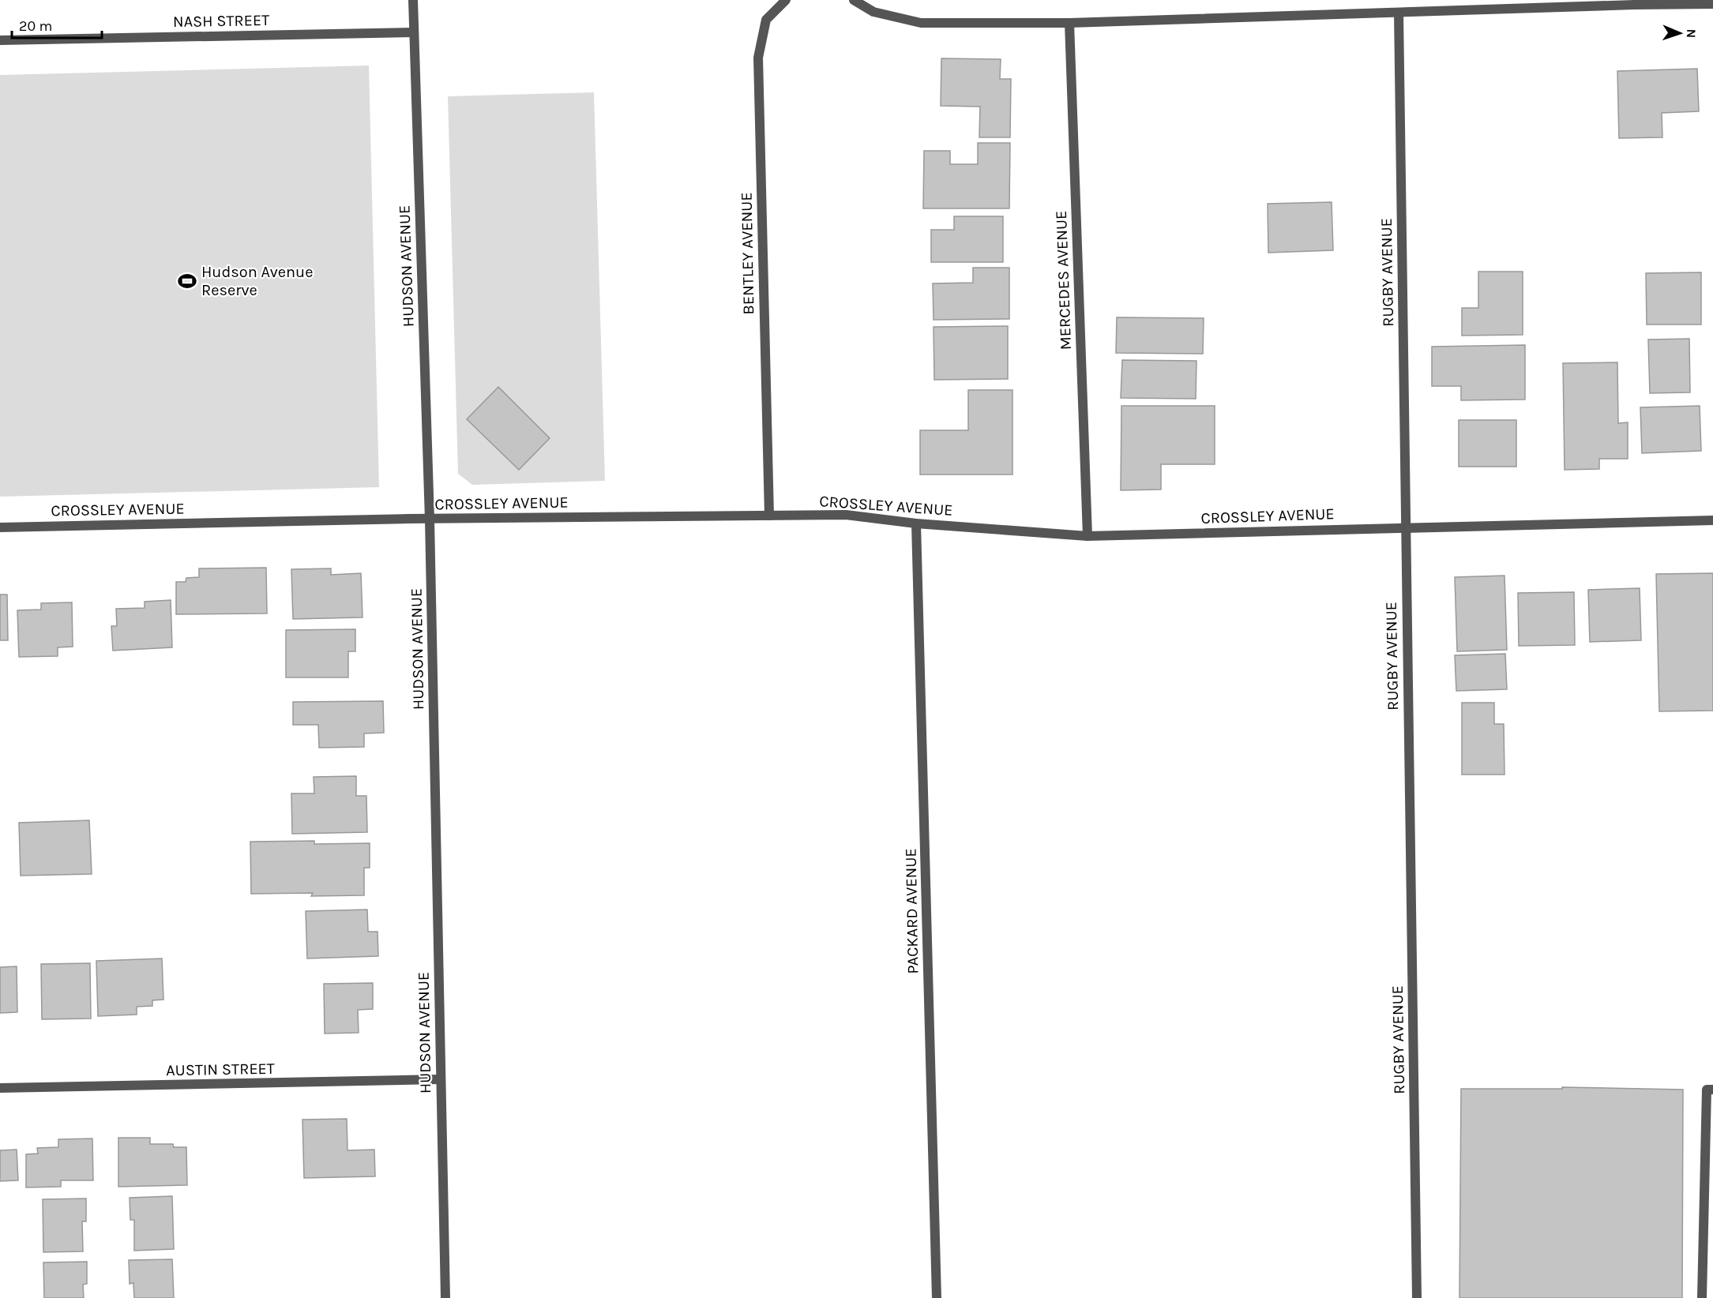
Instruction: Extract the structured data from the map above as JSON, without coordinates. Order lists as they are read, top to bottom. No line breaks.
{"streets":{"street":["NASH STREET","BENTLEY AVENUE","HUDSON AVENUE","RUGBY AVENUE","MERCEDES AVENUE","CROSSLEY AVENUE","PACKARD AVENUE","AUSTIN STREET"]},"crossings":[["NASH STREET","HUDSON AVENUE"],["BENTLEY AVENUE","CROSSLEY AVENUE"],["HUDSON AVENUE","CROSSLEY AVENUE"],["HUDSON AVENUE","AUSTIN STREET"],["RUGBY AVENUE","CROSSLEY AVENUE"],["MERCEDES AVENUE","CROSSLEY AVENUE"],["CROSSLEY AVENUE","PACKARD AVENUE"]],"places":{"sports":["Hudson Avenue Reserve"]},"scale_bar":"20 m","north":"right"}
